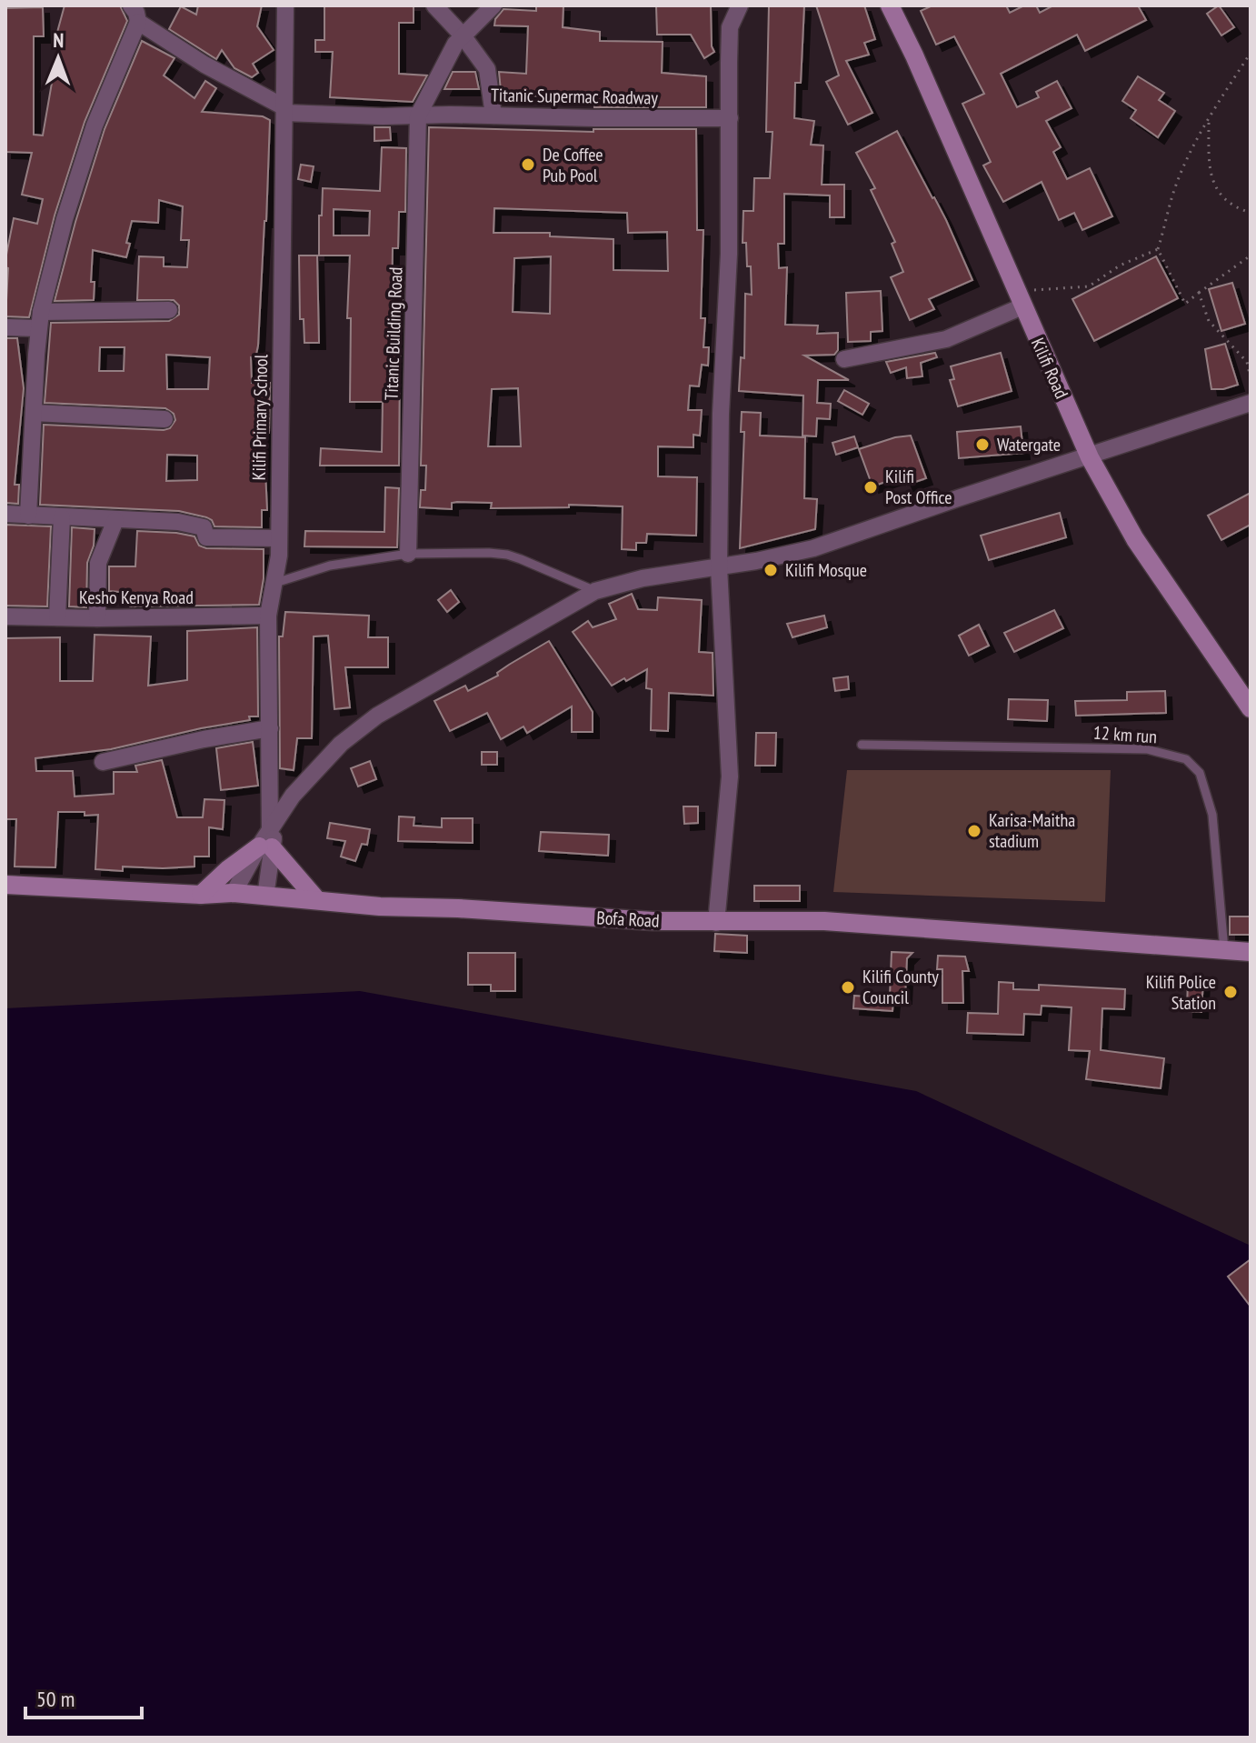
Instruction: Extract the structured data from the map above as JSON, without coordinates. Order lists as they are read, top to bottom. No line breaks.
{"streets":{"street":["Titanic Supermac Roadway","Titanic Building Road","Kilifi Road","Kilifi Primary School","Kesho Kenya Road","Bofa Road"],"lane":["12 km run"]},"crossings":[["Titanic Supermac Roadway","Titanic Building Road"],["Titanic Supermac Roadway","Kilifi Primary School"],["Kilifi Primary School","Kesho Kenya Road"],["Kilifi Primary School","Bofa Road"],["12 km run","Bofa Road"]],"places":["De Coffee Pub Pool","Watergate","Kilifi Post Office","Kilifi Mosque","Karisa-Maitha stadium","Kilifi County Council","Kilifi Police Station"],"scale_bar":"50 m","north":"top"}
